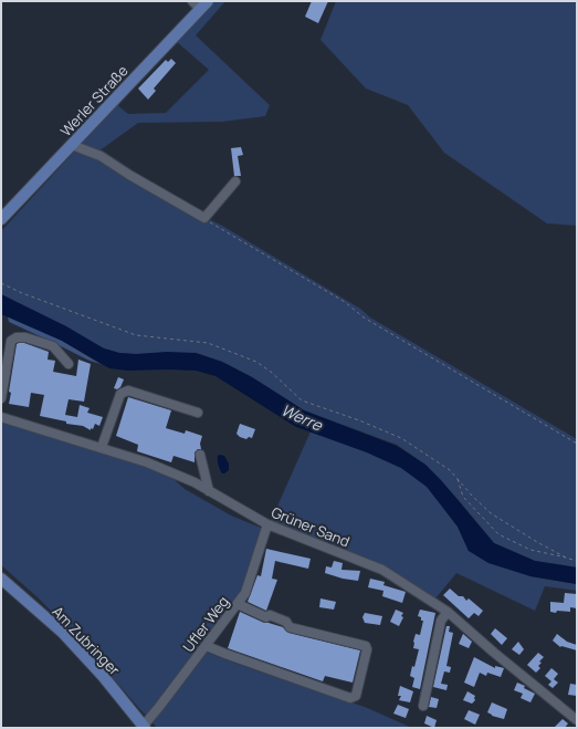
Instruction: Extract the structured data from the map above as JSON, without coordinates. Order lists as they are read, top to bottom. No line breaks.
{"streets":{"main road":["Werler Straße","Am Zubringer"],"street":["Grüner Sand","Ufler Weg"]},"crossings":[["Grüner Sand","Ufler Weg"],["Ufler Weg","Am Zubringer"]],"water":["Werre"]}
